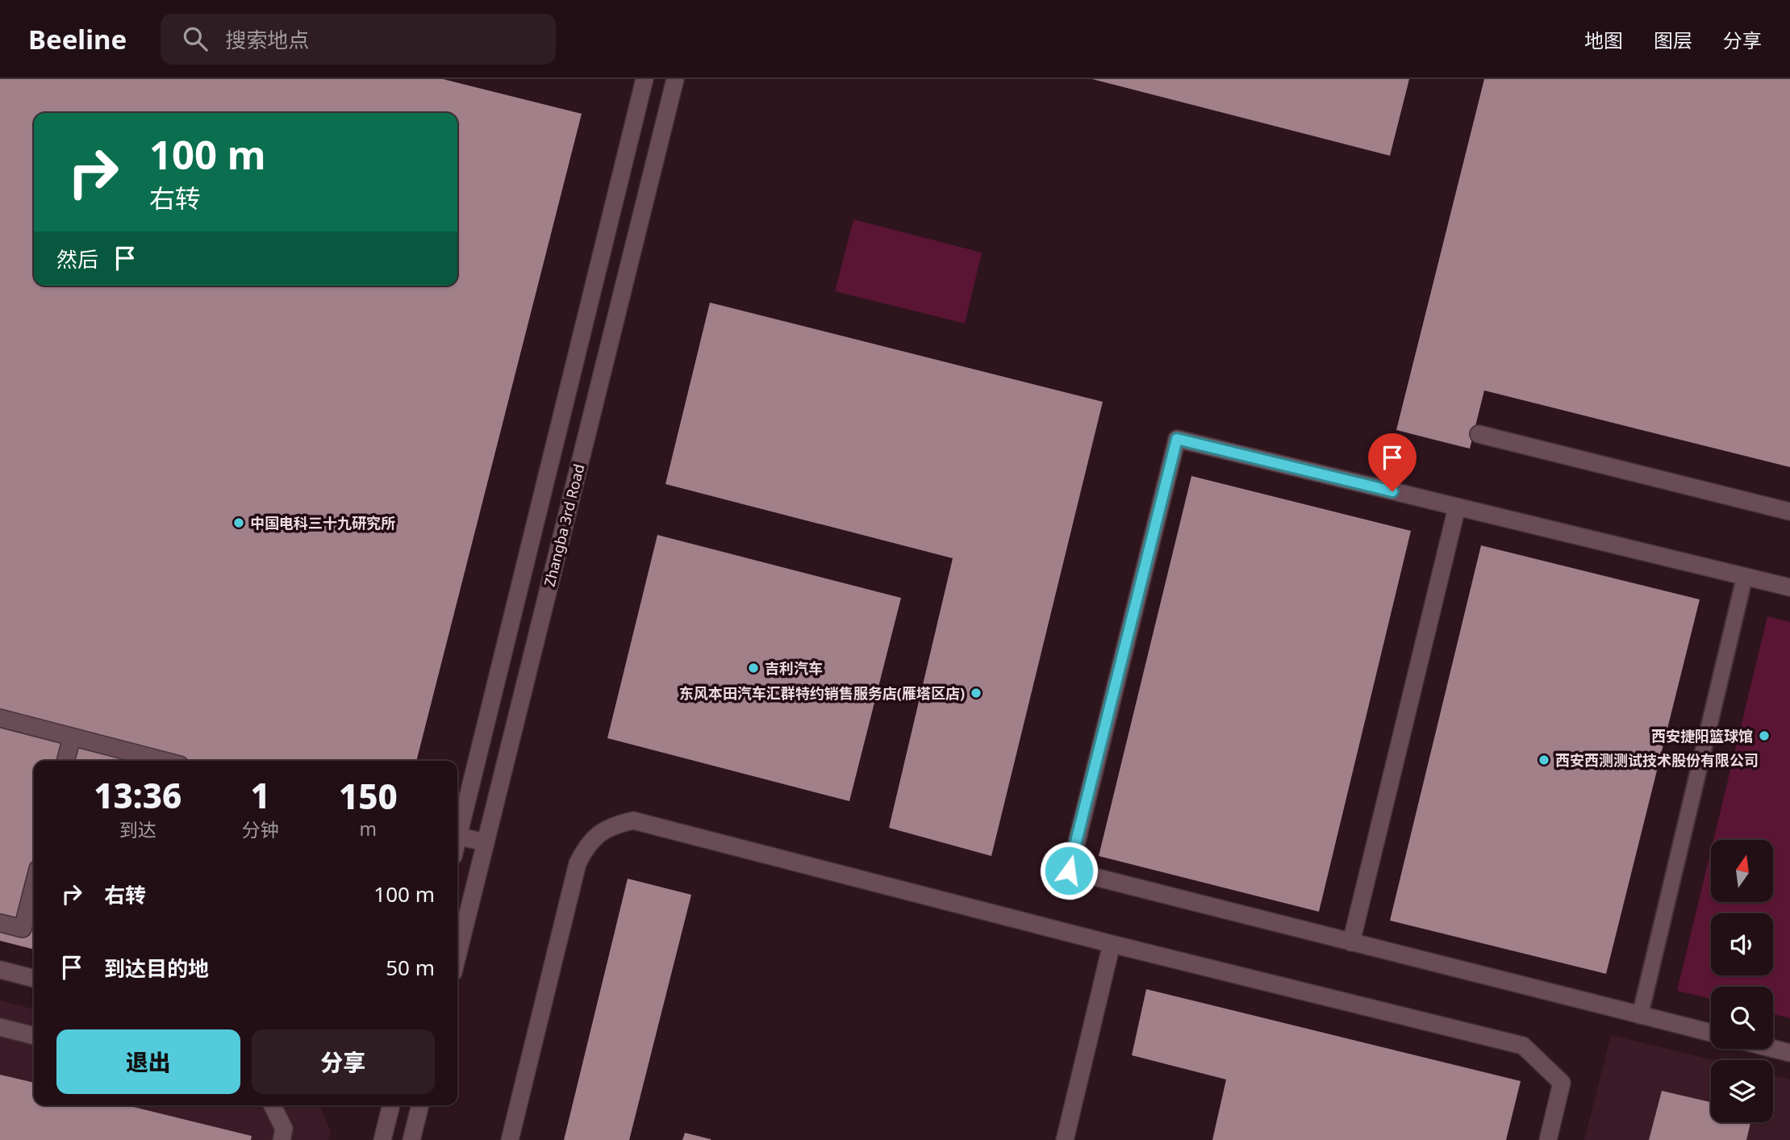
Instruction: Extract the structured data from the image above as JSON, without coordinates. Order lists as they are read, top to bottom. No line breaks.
{"streets":{"street":["Zhangba 3rd Road"]},"places":["中国电科三十九研究所","吉利汽车","东风本田汽车汇群特约销售服务店(雁塔区店)","西安捷阳篮球馆","西安西测测试技术股份有限公司"],"north":"top","page":{"header":"Beeline","search":"搜索地点","nav":["地图","图层","分享"],"turn":["100 m","右转"],"then":"然后","eta":["13:36","到达","1","分钟","150","m"],"list":[{"name":"右转","value":"100 m"},{"name":"到达目的地","value":"50 m"}],"buttons":["退出","分享"]}}
